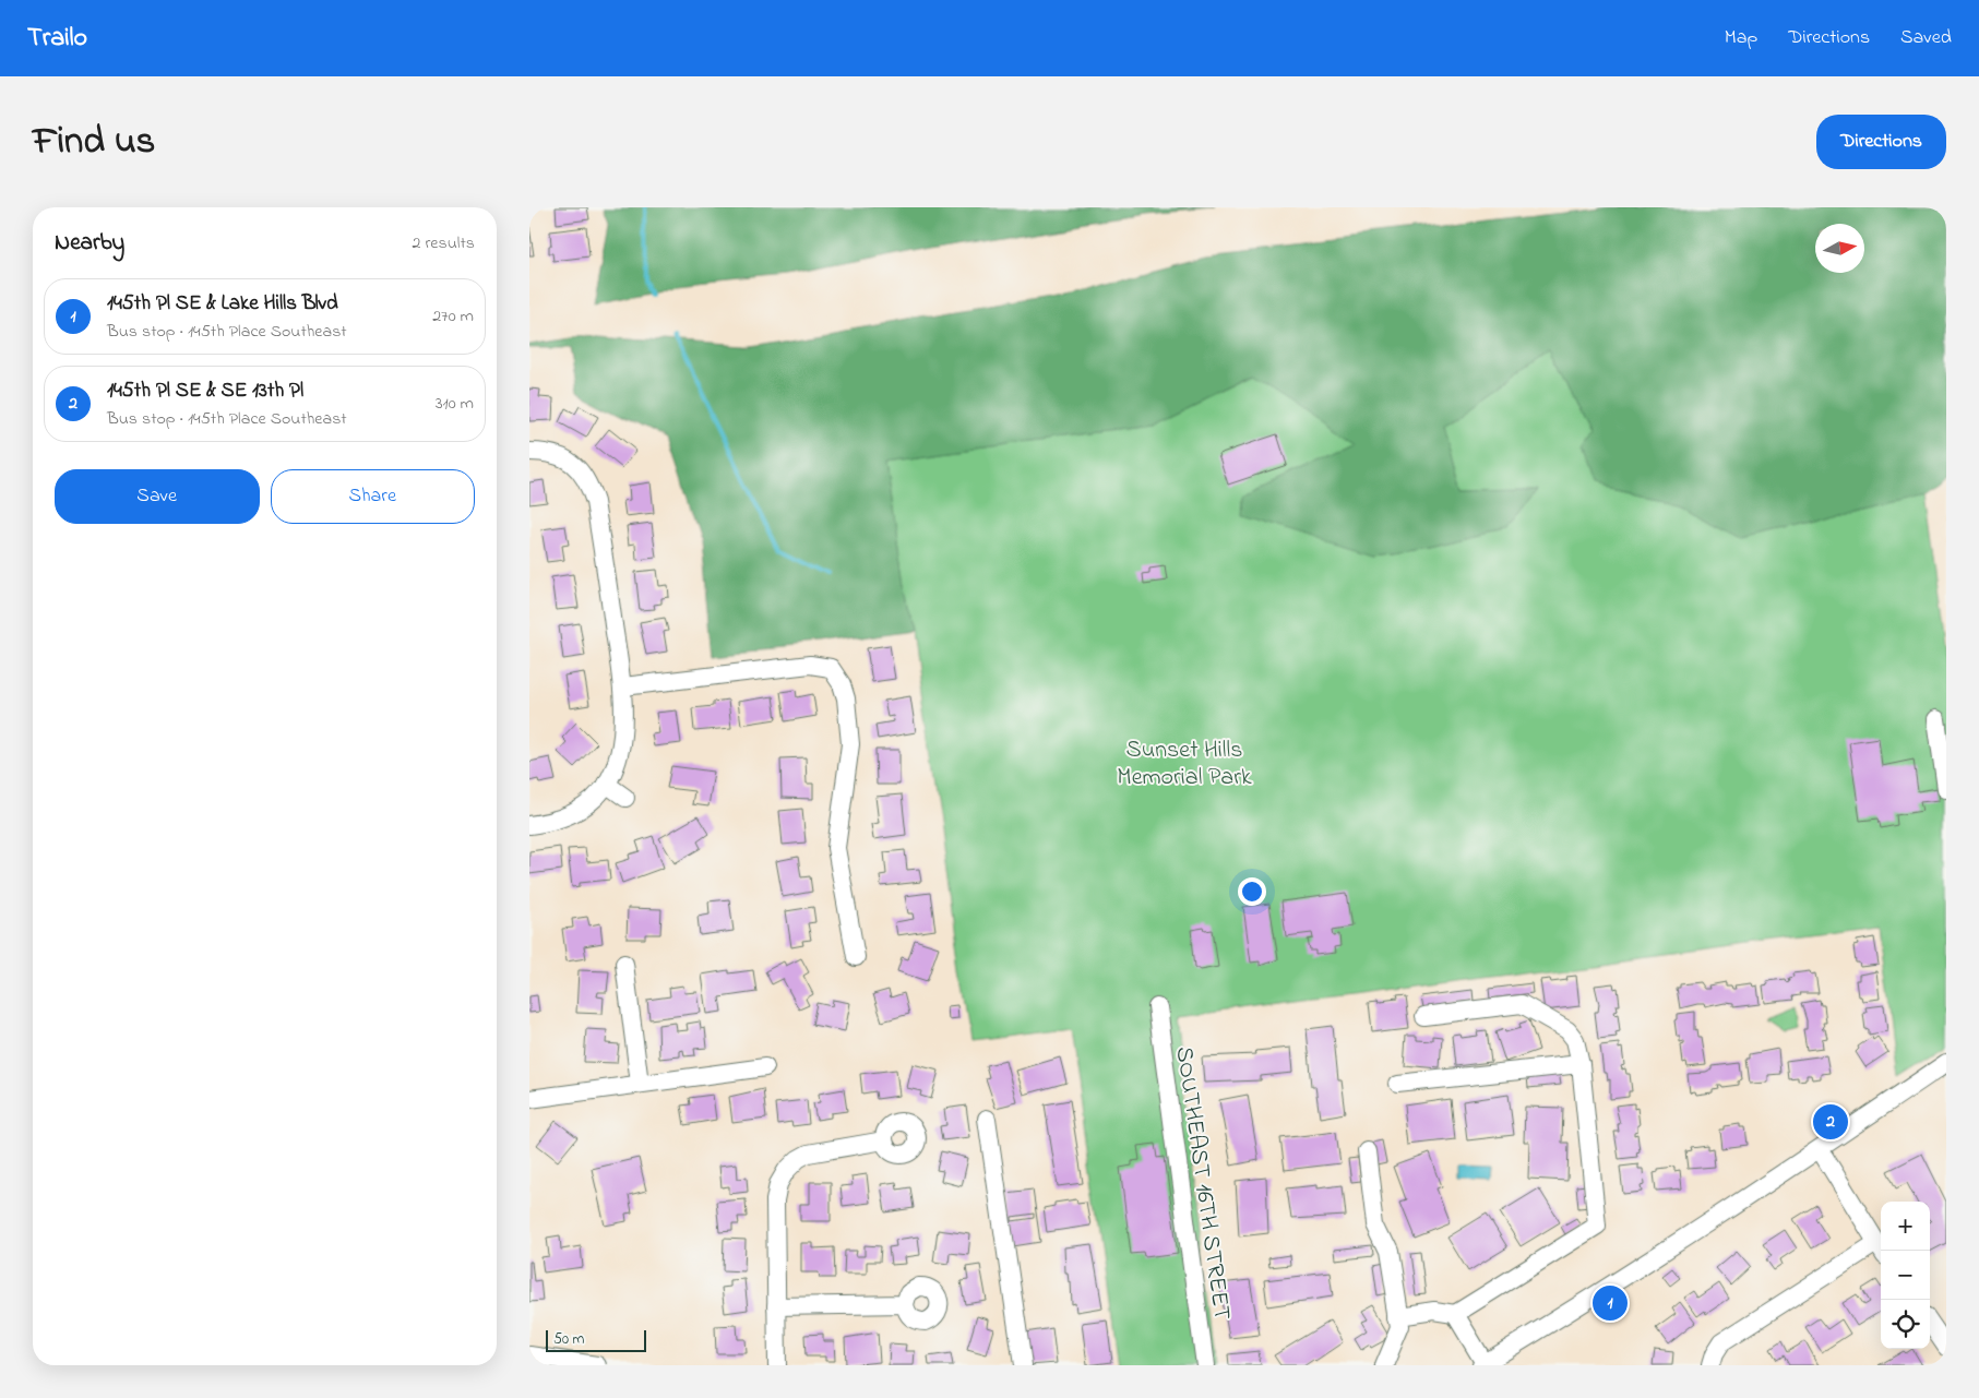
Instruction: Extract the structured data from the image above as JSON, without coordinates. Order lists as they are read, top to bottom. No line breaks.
{"streets":{"street":["SOUTHEAST 16TH STREET"]},"parks":["Sunset Hills Memorial Park"],"scale_bar":"50 m","north":"right","page":{"header":"Trailo","nav":["Map","Directions","Saved"],"title":"Find us","buttons":["Directions",["Save","Share"]],"heading":["Nearby","2 results"],"list":[{"mark":"1","name":"145th Pl SE & Lake Hills Blvd","note":"Bus stop · 145th Place Southeast","value":"270 m"},{"mark":"2","name":"145th Pl SE & SE 13th Pl","note":"Bus stop · 145th Place Southeast","value":"310 m"}],"pins":["2","1"],"map_buttons":["+","−"],"scale":"50 m"}}
